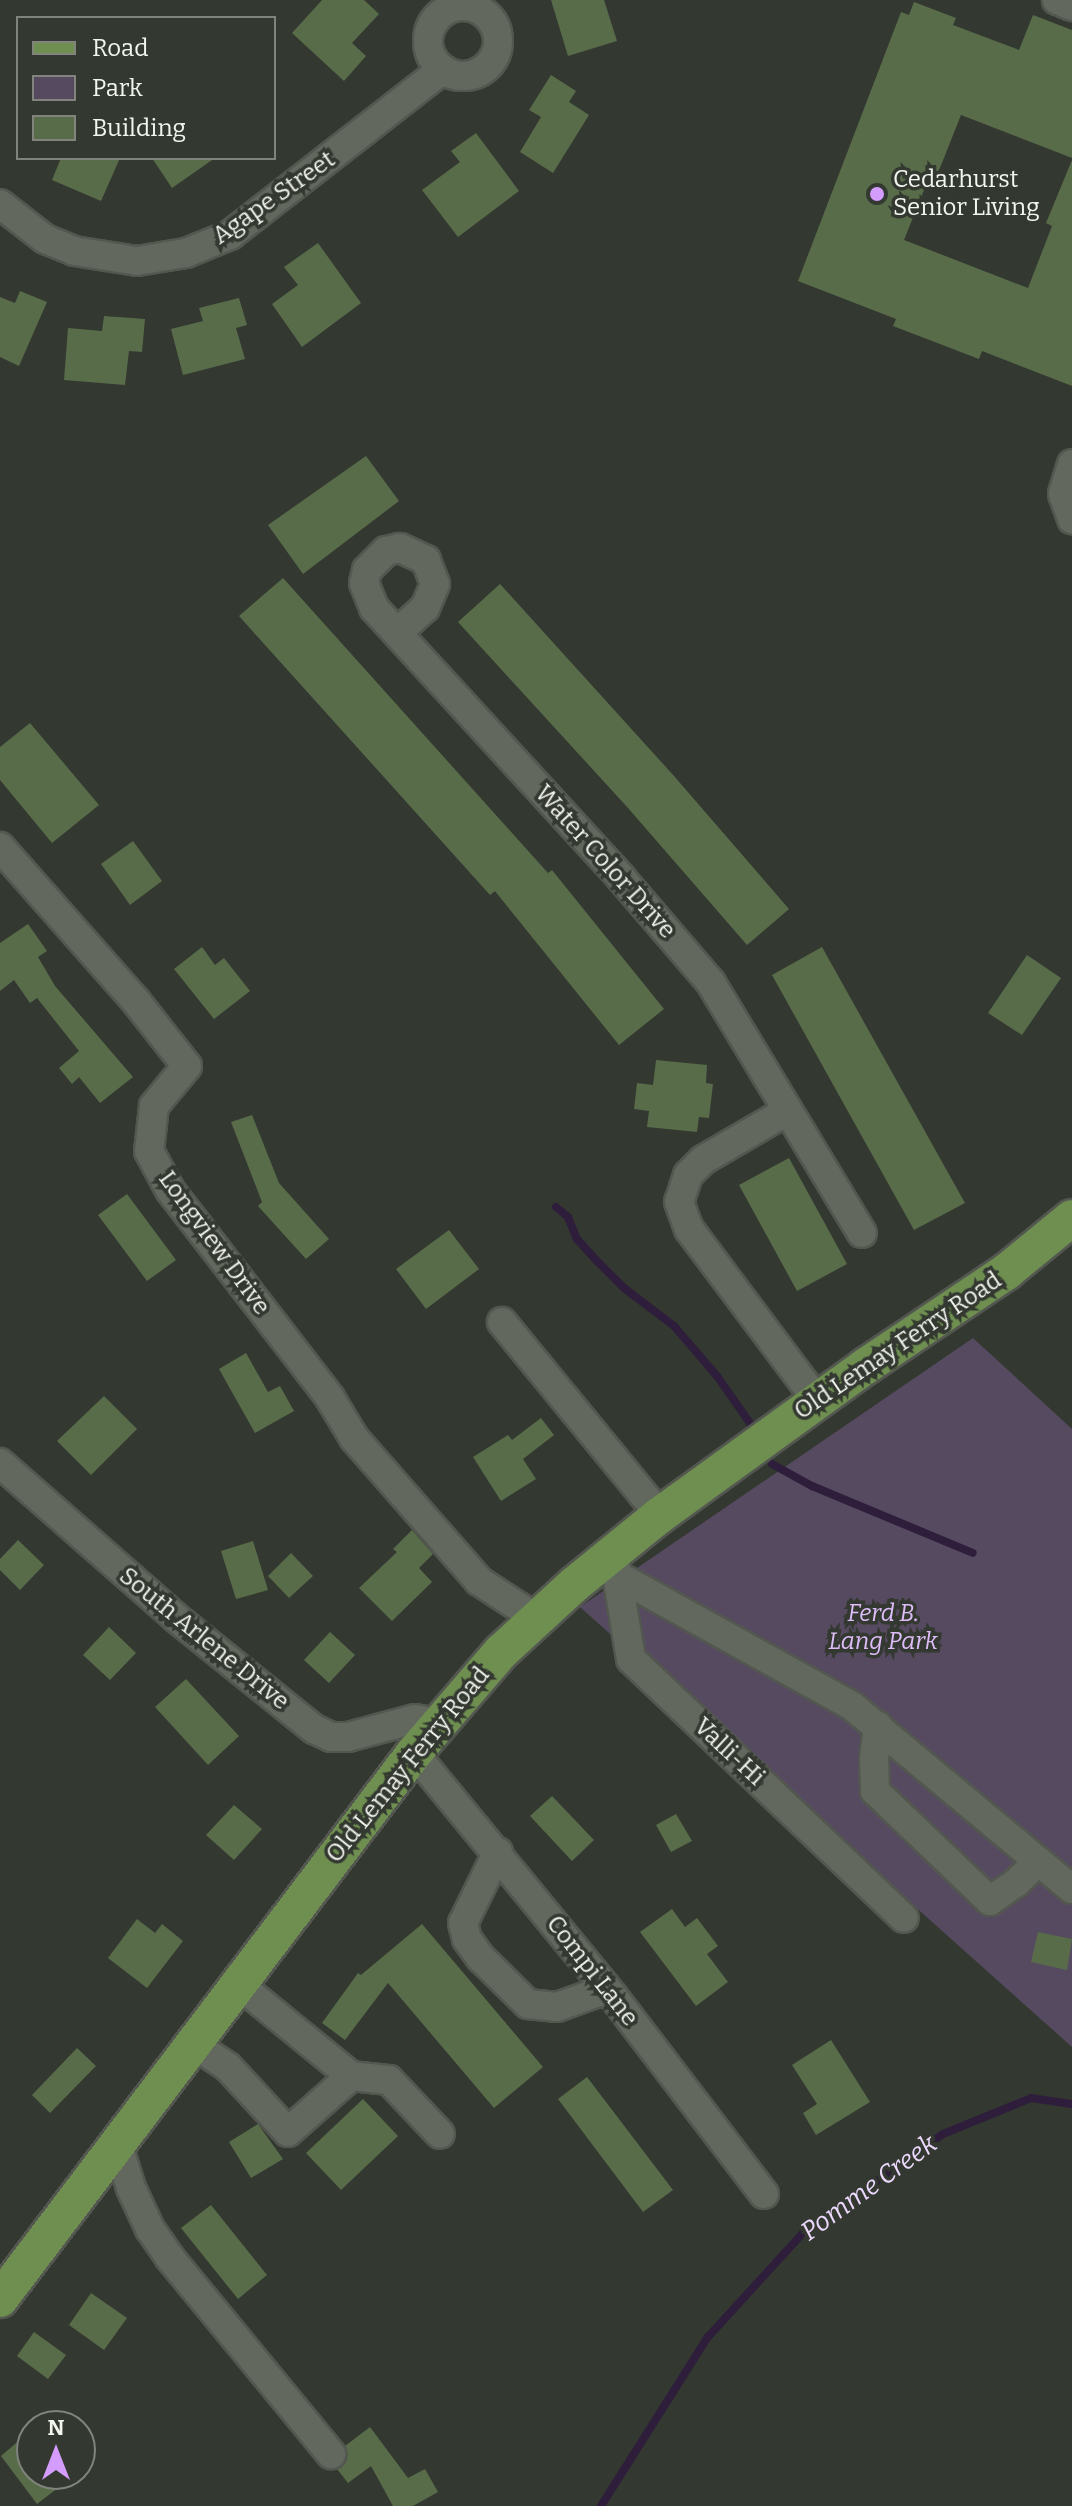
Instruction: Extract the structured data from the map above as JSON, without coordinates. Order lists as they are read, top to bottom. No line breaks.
{"streets":{"main road":["Old Lemay Ferry Road"],"street":["Agape Street","Water Color Drive","Longview Drive","South Arlene Drive","Valli-Hi","Compi Lane"]},"crossings":[["Longview Drive","Old Lemay Ferry Road"],["Old Lemay Ferry Road","South Arlene Drive"],["Old Lemay Ferry Road","Valli-Hi"],["Old Lemay Ferry Road","Compi Lane"]],"water":["Pomme Creek"],"parks":["Ferd B. Lang Park"],"places":["Cedarhurst Senior Living"],"legend":["Road","Park","Building"],"north":"top"}
